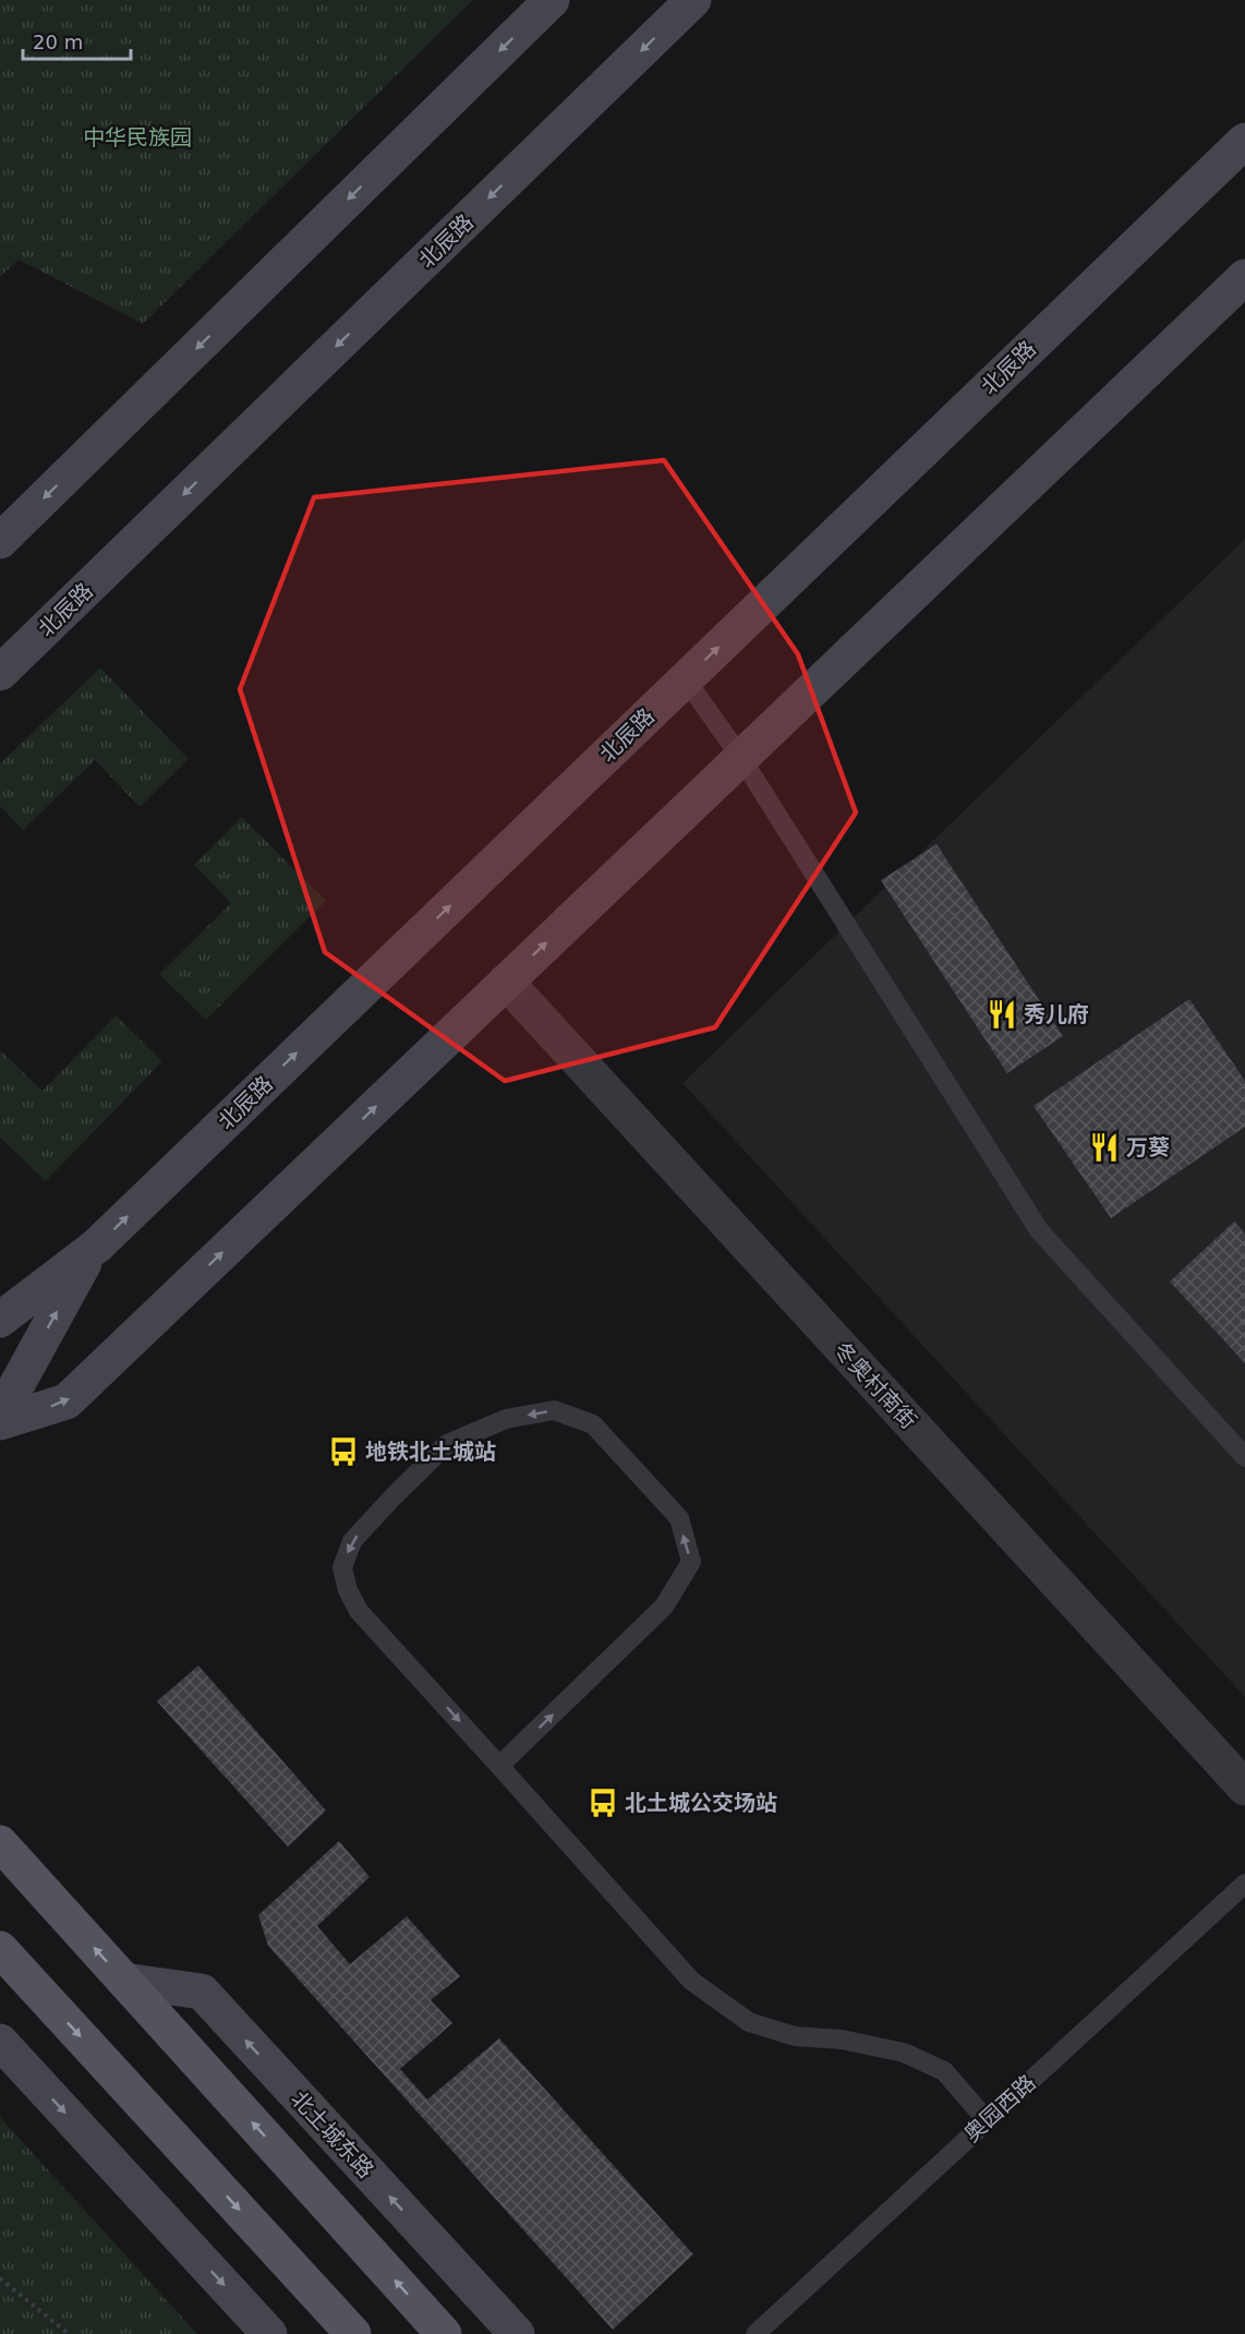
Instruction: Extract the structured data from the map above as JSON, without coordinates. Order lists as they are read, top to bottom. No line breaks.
{"streets":{"street":["北辰路","冬奥村南街","北土城东路"],"lane":["奥园西路"]},"parks":["中华民族园"],"places":{"restaurant":["秀儿府","万葵"],"bus stop":["地铁北土城站","北土城公交场站"]},"scale_bar":"20 m"}
